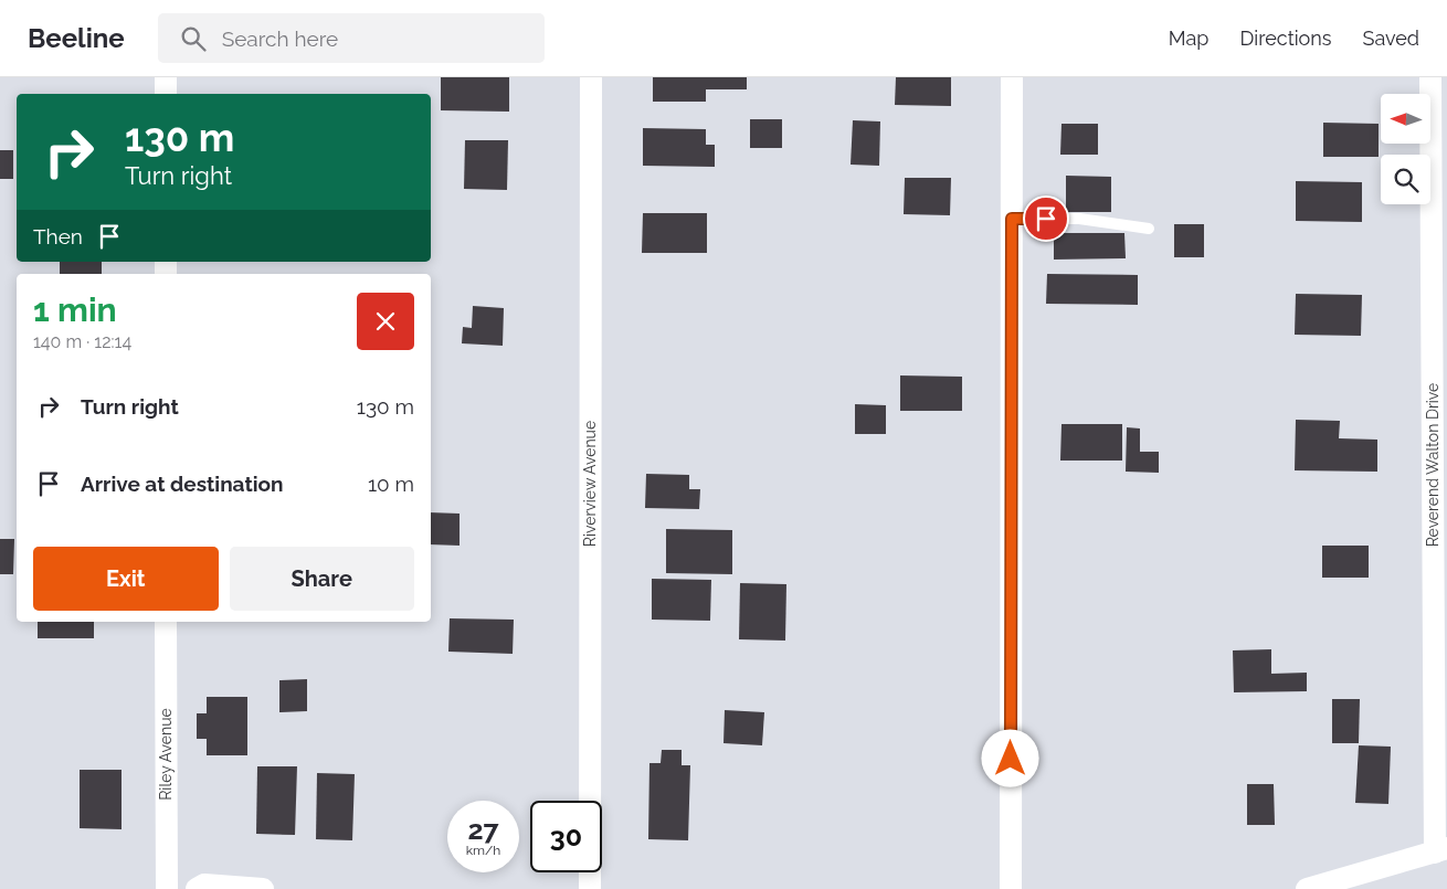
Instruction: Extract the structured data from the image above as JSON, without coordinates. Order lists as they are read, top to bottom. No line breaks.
{"streets":{"street":["Reverend Walton Drive","Riverview Avenue","Riley Avenue"]},"north":"left","page":{"header":"Beeline","search":"Search here","nav":["Map","Directions","Saved"],"turn":["130 m","Turn right"],"then":"Then","heading":["1 min","140 m · 12:14"],"list":[{"name":"Turn right","value":"130 m"},{"name":"Arrive at destination","value":"10 m"}],"buttons":["Exit","Share"],"speed":"27 km/h","limit":"30"}}
